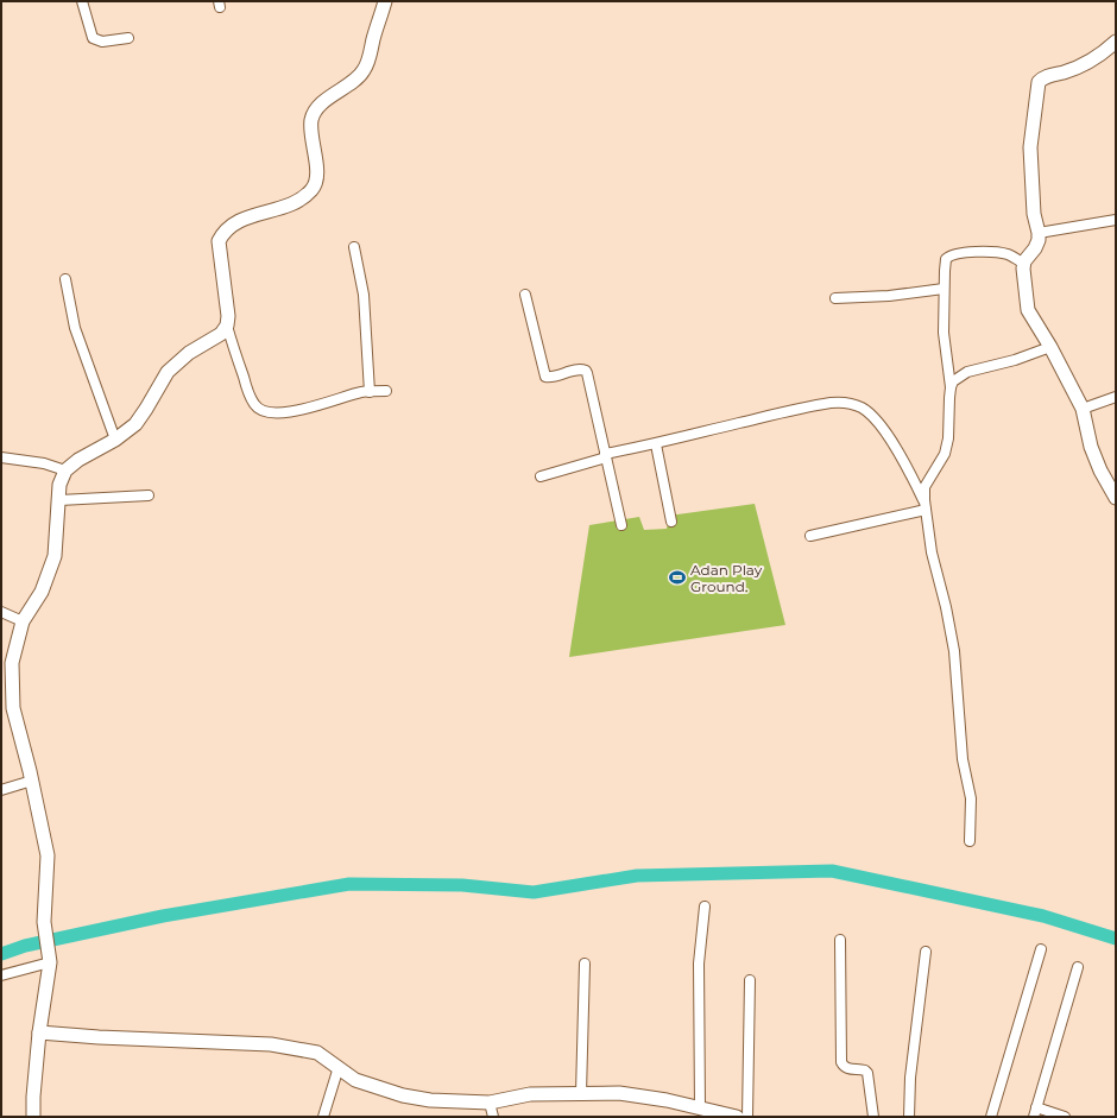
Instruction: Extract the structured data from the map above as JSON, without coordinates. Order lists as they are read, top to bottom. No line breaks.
{"places":{"sports":["Adan Play Ground."]}}
